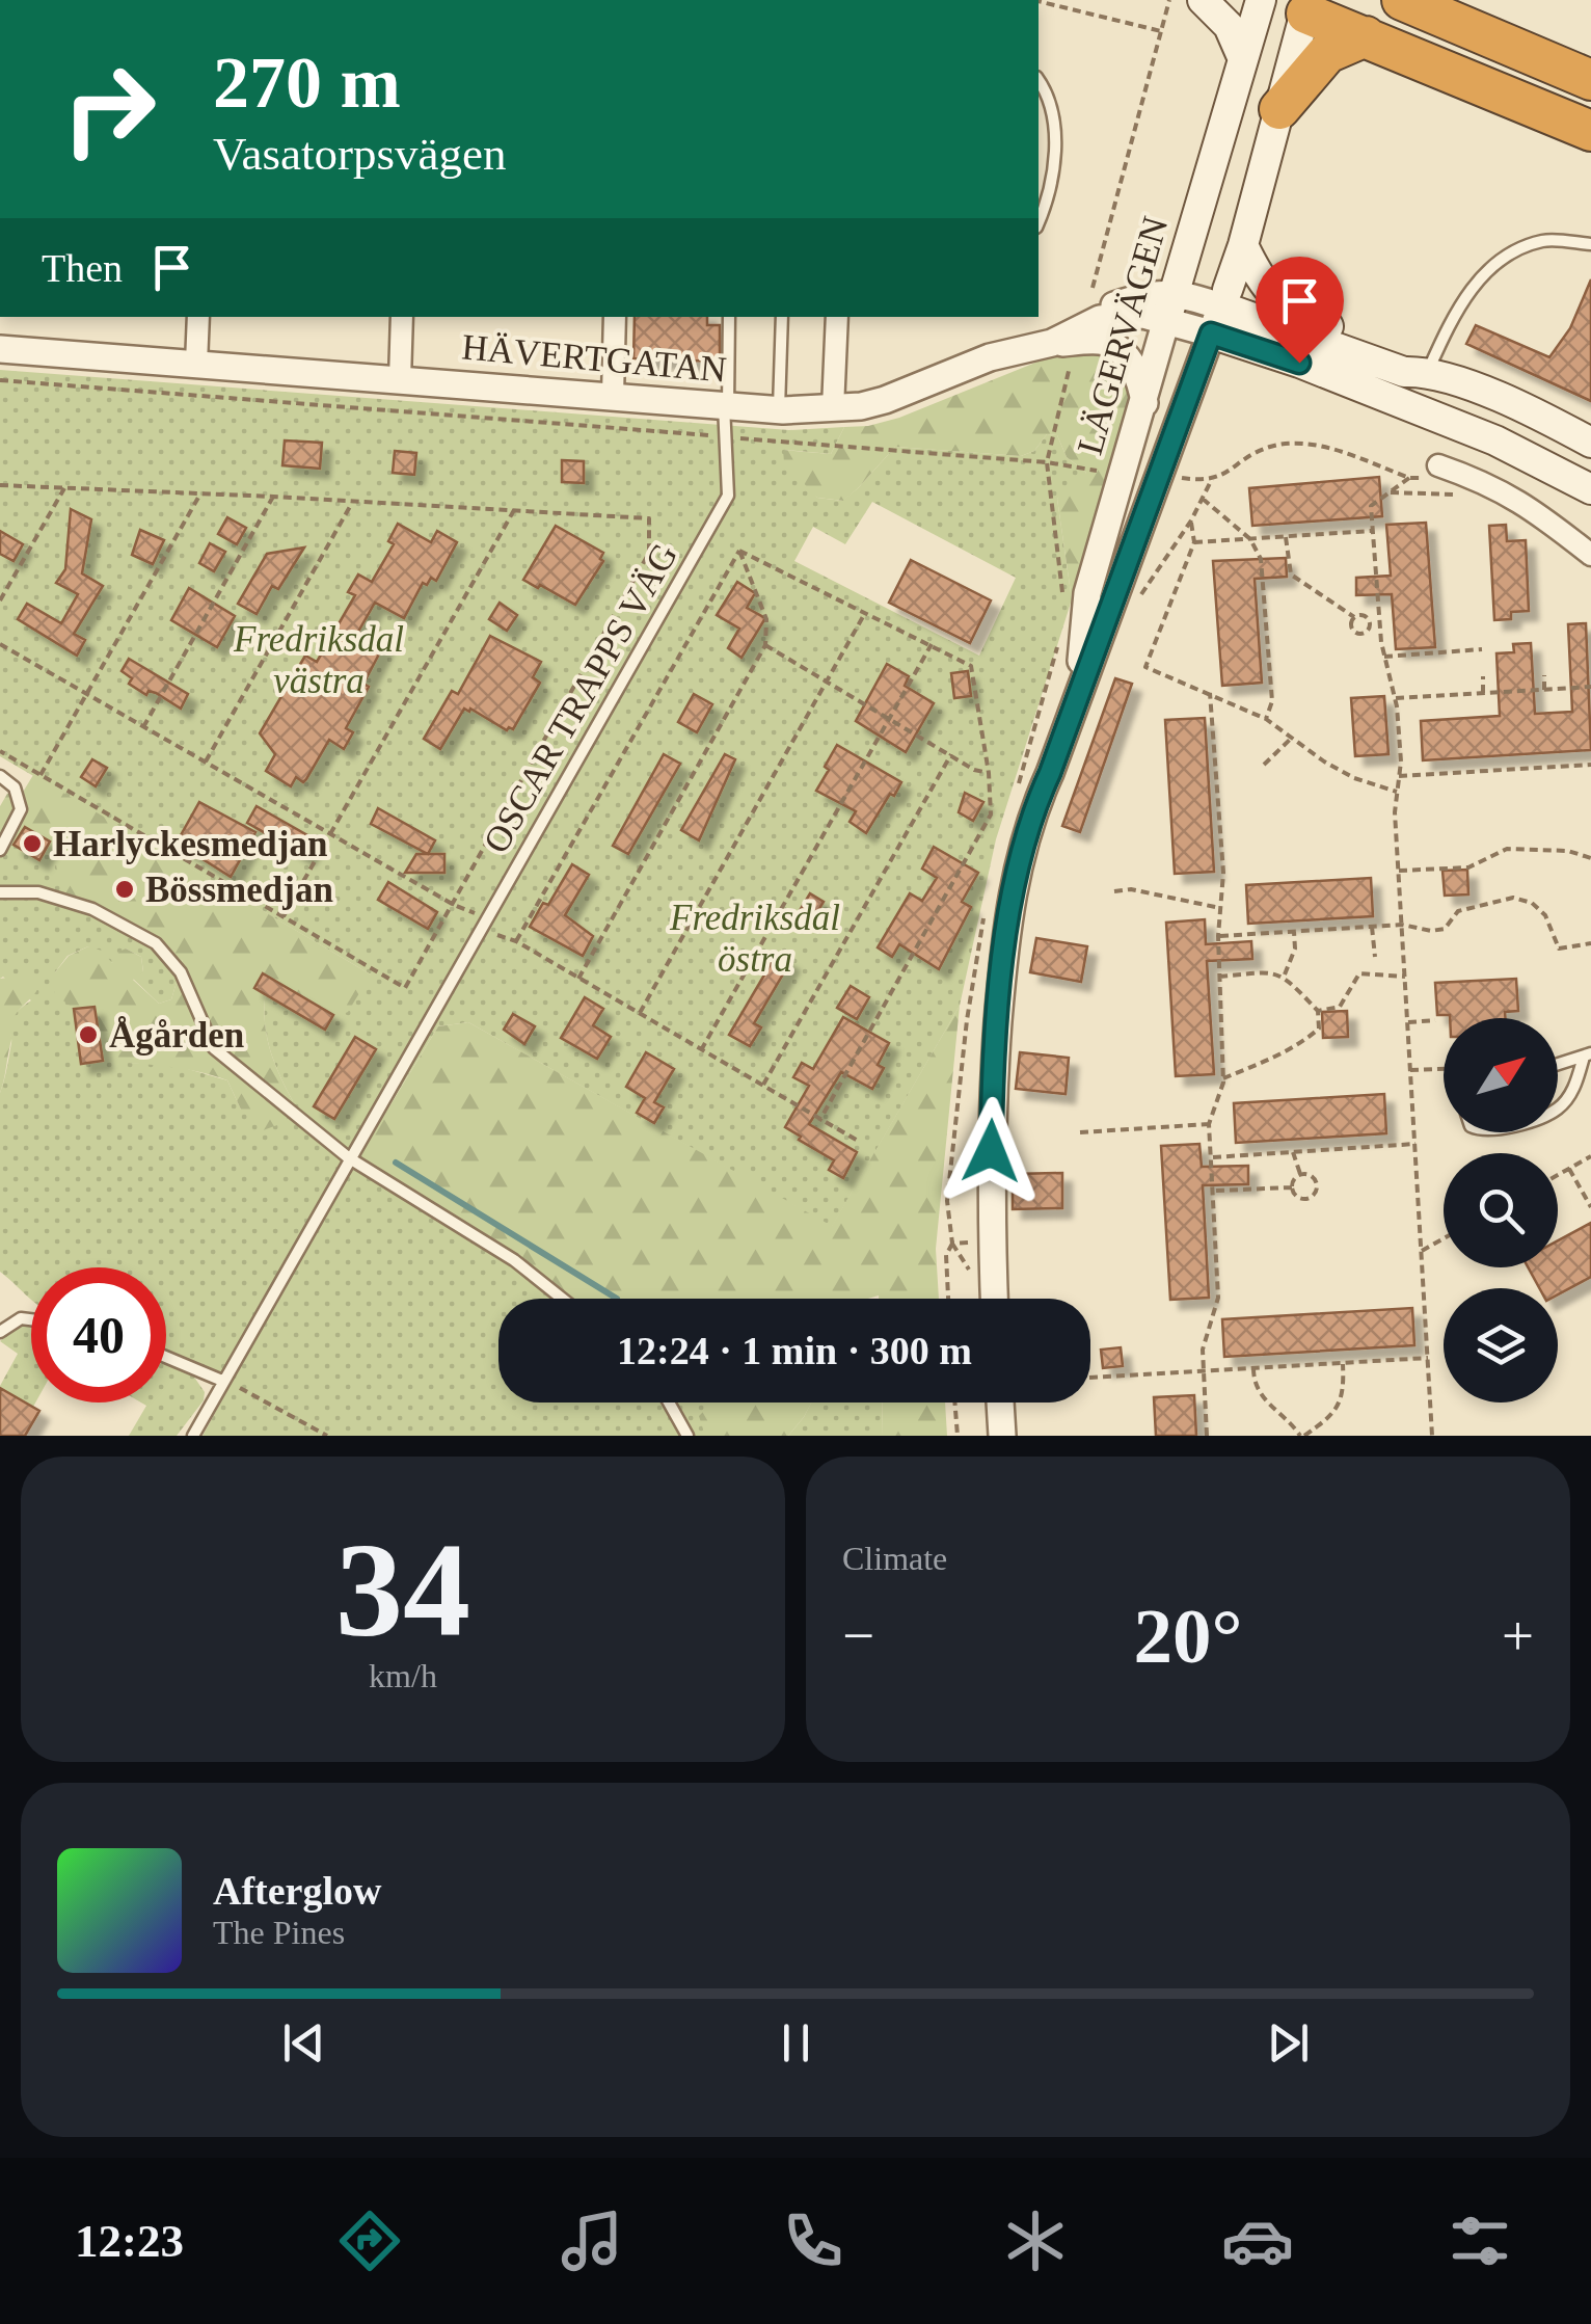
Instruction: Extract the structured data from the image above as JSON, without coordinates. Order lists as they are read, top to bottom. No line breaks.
{"streets":{"main road":["LÄGERVÄGEN"],"street":["HÄVERTGATAN"],"lane":["OSCAR TRAPPS VÄG"]},"crossings":[["LÄGERVÄGEN","HÄVERTGATAN"],["HÄVERTGATAN","OSCAR TRAPPS VÄG"]],"parks":["Fredriksdal västra","Fredriksdal östra"],"places":["Harlyckesmedjan","Bössmedjan","Ågården"],"north":"top right","page":{"turn":["270 m","Vasatorpsvägen"],"then":"Then","limit":"40","trip":"12:24 · 1 min · 300 m","tile":[["34","km/h"],"Climate"],"heat":["−","20°","+"],"song":["Afterglow","The Pines"],"tabs":"12:23"}}
